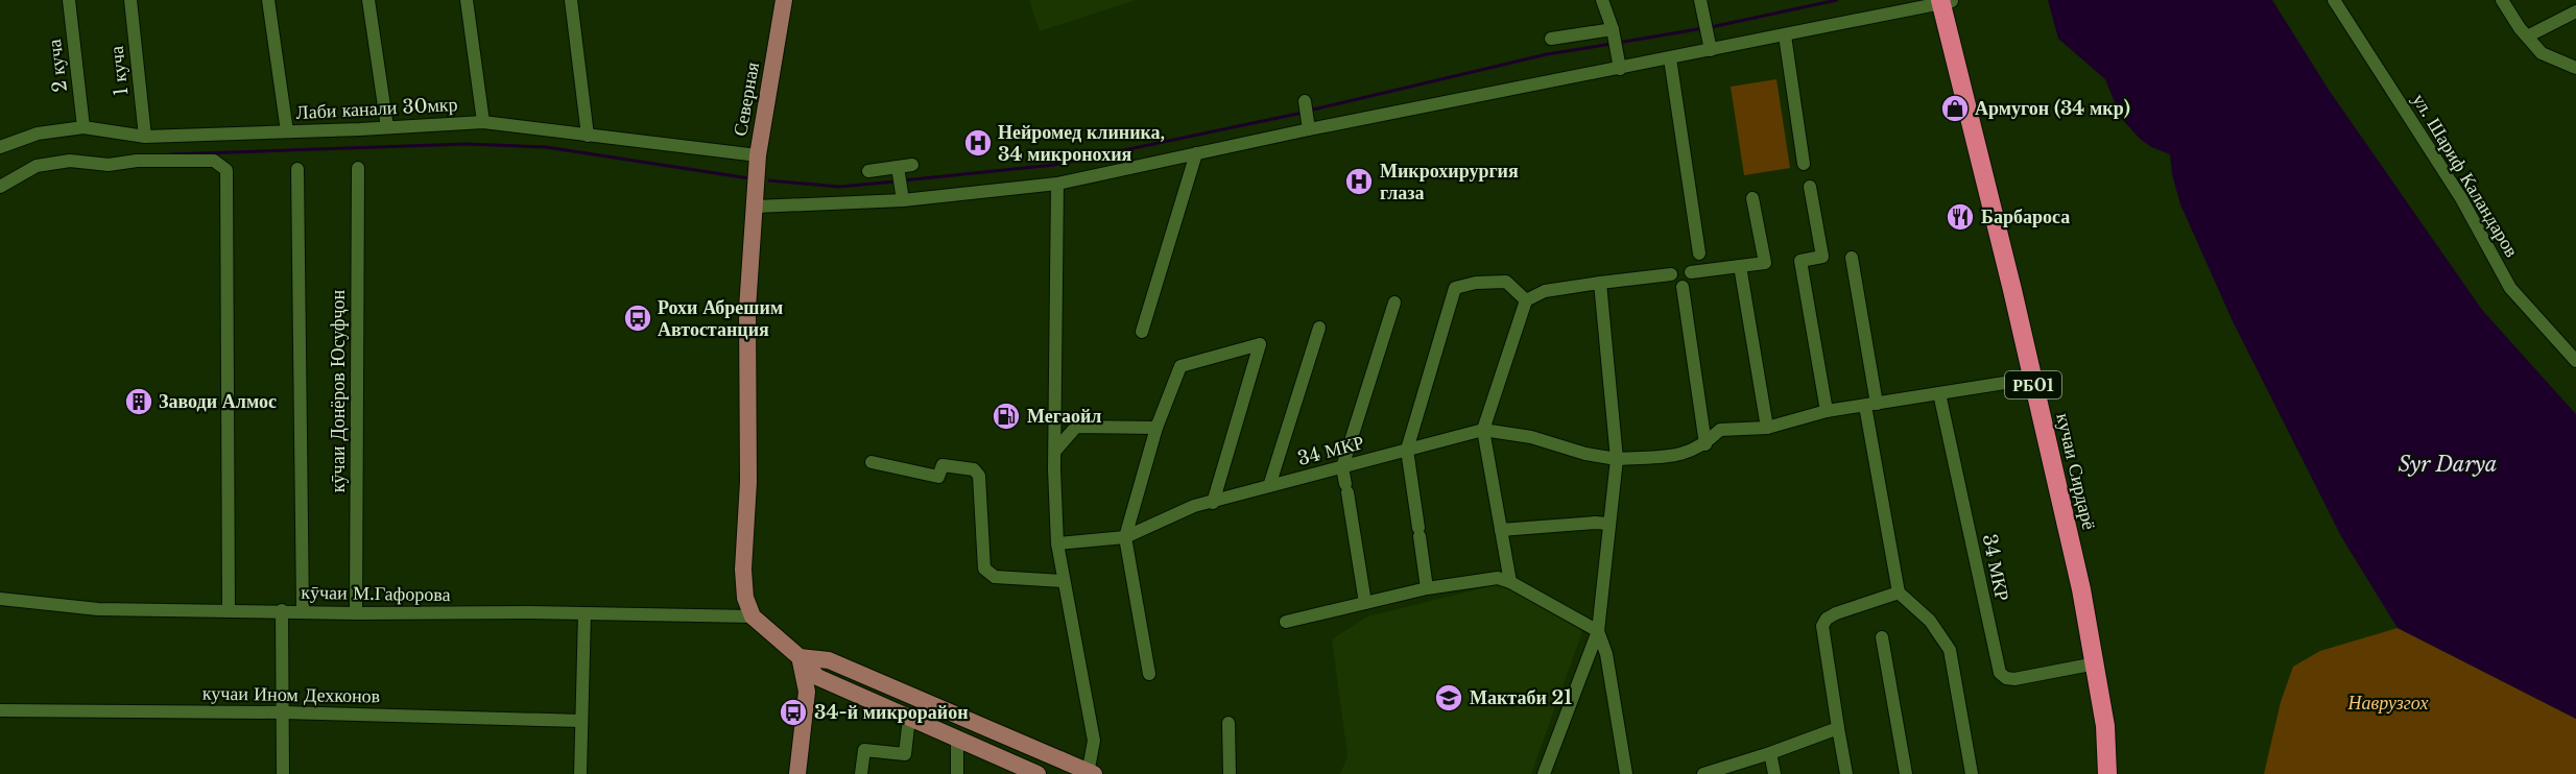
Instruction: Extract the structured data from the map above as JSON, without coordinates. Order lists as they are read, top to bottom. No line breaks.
{"streets":{"highway":["РБ01","кучаи Сирдарё"],"main road":["Северная"],"street":["2 куча","1 куча","Лаби канали 30мкр","ул. Шариф Каландаров","кӯчаи Донёров Юсуфҷон","34 МКР","кӯчаи М.Гафорова","кучаи Ином Дехконов"]},"crossings":[["2 куча","Лаби канали 30мкр"],["1 куча","Лаби канали 30мкр"],["Северная","Лаби канали 30мкр"],["Северная","кӯчаи М.Гафорова"],["РБ01","кучаи Сирдарё"],["кӯчаи Донёров Юсуфҷон","кӯчаи М.Гафорова"],["34 МКР","кучаи Сирдарё"]],"water":["Syr Darya"],"parks":["Наврузгох"],"places":{"shop":["Армугон (34 мкр)"],"hospital":["Нейромед клиника, 34 микронохия","Микрохирургия глаза"],"restaurant":["Барбароса"],"bus stop":["Рохи Абрешим Автостанция","34-й микрорайон"],"building":["Заводи Алмос"],"fuel station":["Мегаойл"],"school or university":["Мактаби 21"]}}
